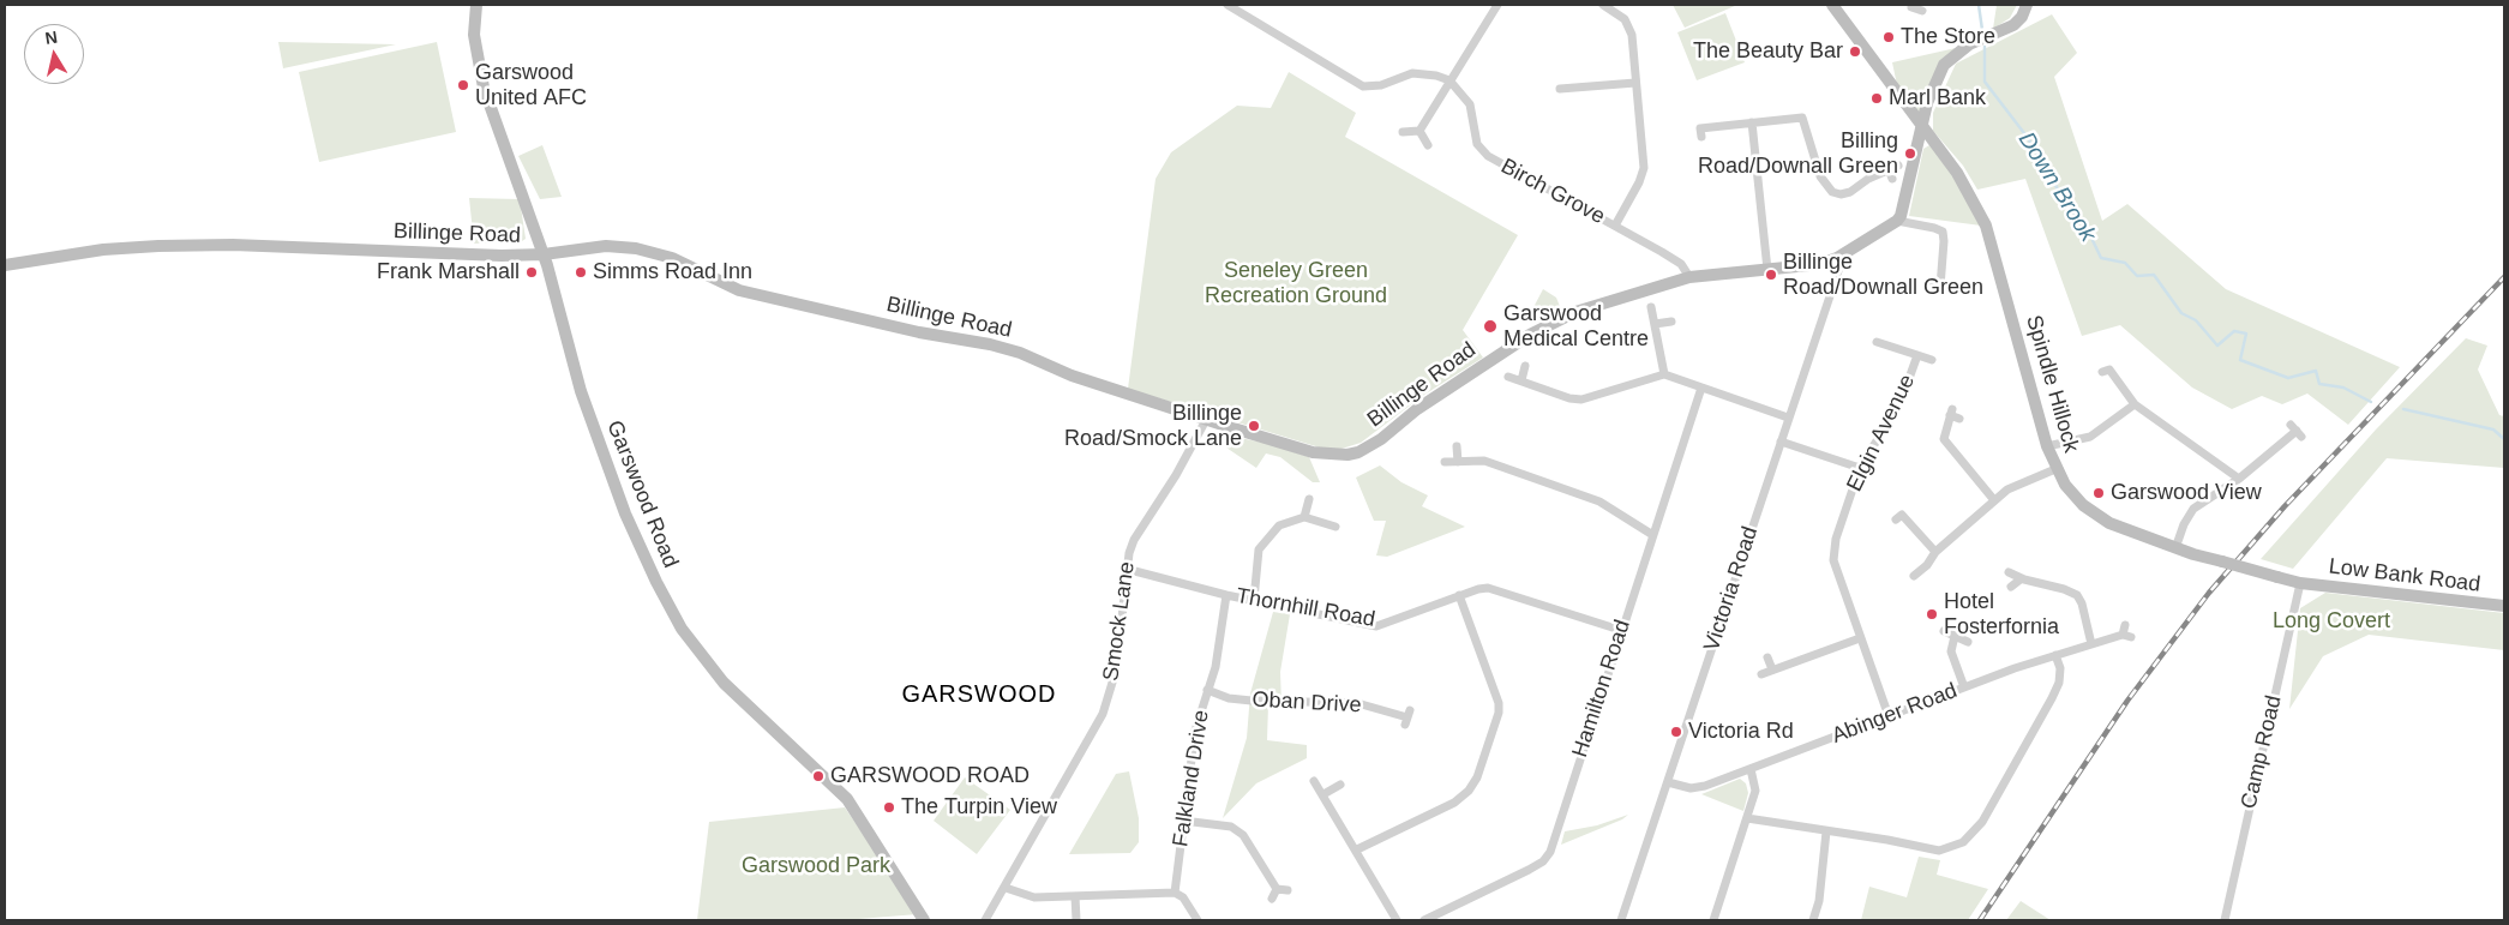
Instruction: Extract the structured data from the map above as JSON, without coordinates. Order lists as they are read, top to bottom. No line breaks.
{"streets":{"main road":["Billinge Road","Spindle Hillock","Garswood Road","Low Bank Road"],"street":["Birch Grove","Elgin Avenue","Victoria Road","Thornhill Road","Smock Lane","Hamilton Road","Oban Drive","Abinger Road","Camp Road","Falkland Drive"]},"crossings":[["Birch Grove","Billinge Road"],["Billinge Road","Garswood Road"],["Billinge Road","Victoria Road"],["Billinge Road","Smock Lane"],["Spindle Hillock","Low Bank Road"],["Spindle Hillock","Camp Road"],["Elgin Avenue","Abinger Road"],["Low Bank Road","Camp Road"],["Victoria Road","Abinger Road"],["Thornhill Road","Smock Lane"],["Thornhill Road","Hamilton Road"],["Thornhill Road","Falkland Drive"],["Oban Drive","Falkland Drive"]],"districts":["GARSWOOD"],"water":["Down Brook"],"parks":["Seneley Green Recreation Ground","Long Covert","Garswood Park"],"places":["The Store","The Beauty Bar","Garswood United AFC","Marl Bank","Billing Road/Downall Green","Frank Marshall","Simms Road Inn","Billinge Road/Downall Green","Garswood Medical Centre","Billinge Road/Smock Lane","Garswood View","Hotel Fosterfornia","Victoria Rd","GARSWOOD ROAD","The Turpin View"],"north":"top"}
